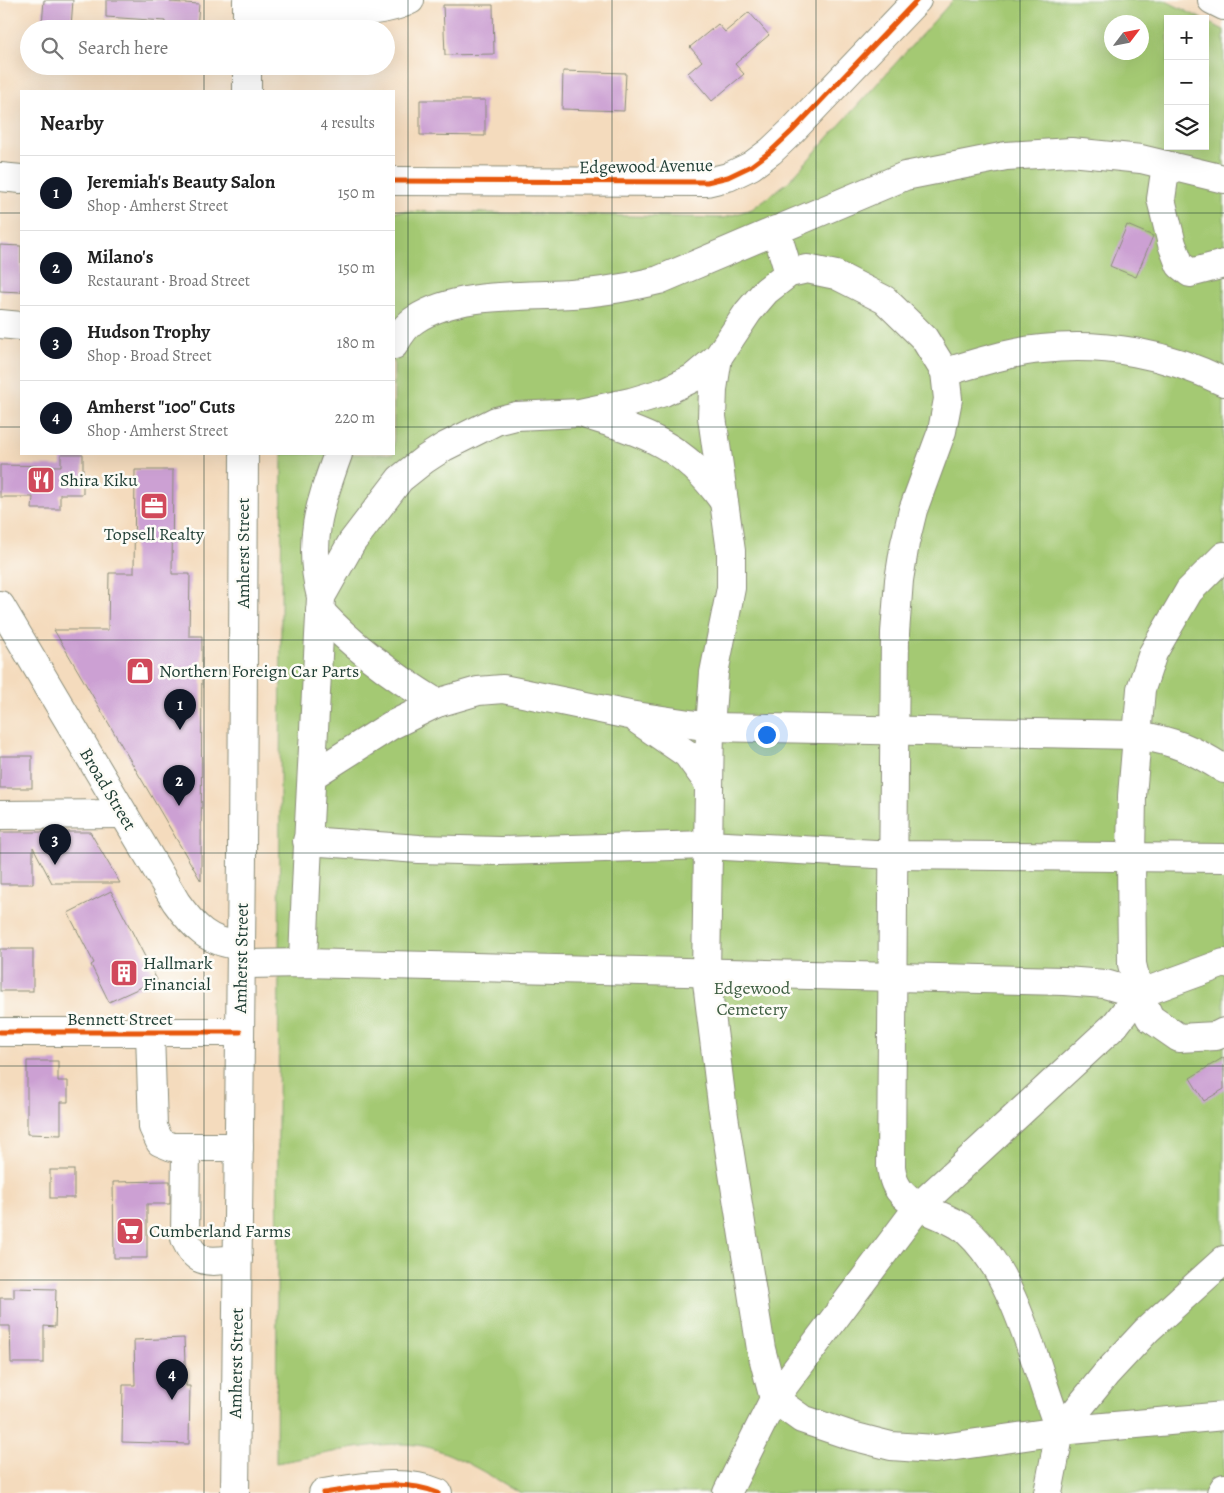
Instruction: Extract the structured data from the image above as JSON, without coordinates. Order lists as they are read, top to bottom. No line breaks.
{"streets":{"main road":["Edgewood Avenue","Amherst Street","Broad Street","Bennett Street"]},"crossings":[["Amherst Street","Broad Street"],["Amherst Street","Bennett Street"]],"parks":["Edgewood Cemetery"],"places":{"restaurant":["Shira Kiku"],"office":["Topsell Realty"],"shop":["Northern Foreign Car Parts"],"building":["Hallmark Financial"],"supermarket":["Cumberland Farms"]},"north":"top right","page":{"map_buttons":["+","−"],"search":"Search here","heading":["Nearby","4 results"],"list":[{"mark":"1","name":"Jeremiah's Beauty Salon","note":"Shop · Amherst Street","value":"150 m"},{"mark":"2","name":"Milano's","note":"Restaurant · Broad Street","value":"150 m"},{"mark":"3","name":"Hudson Trophy","note":"Shop · Broad Street","value":"180 m"},{"mark":"4","name":"Amherst \"100\" Cuts","note":"Shop · Amherst Street","value":"220 m"}],"pins":["1","2","3","4"]}}
